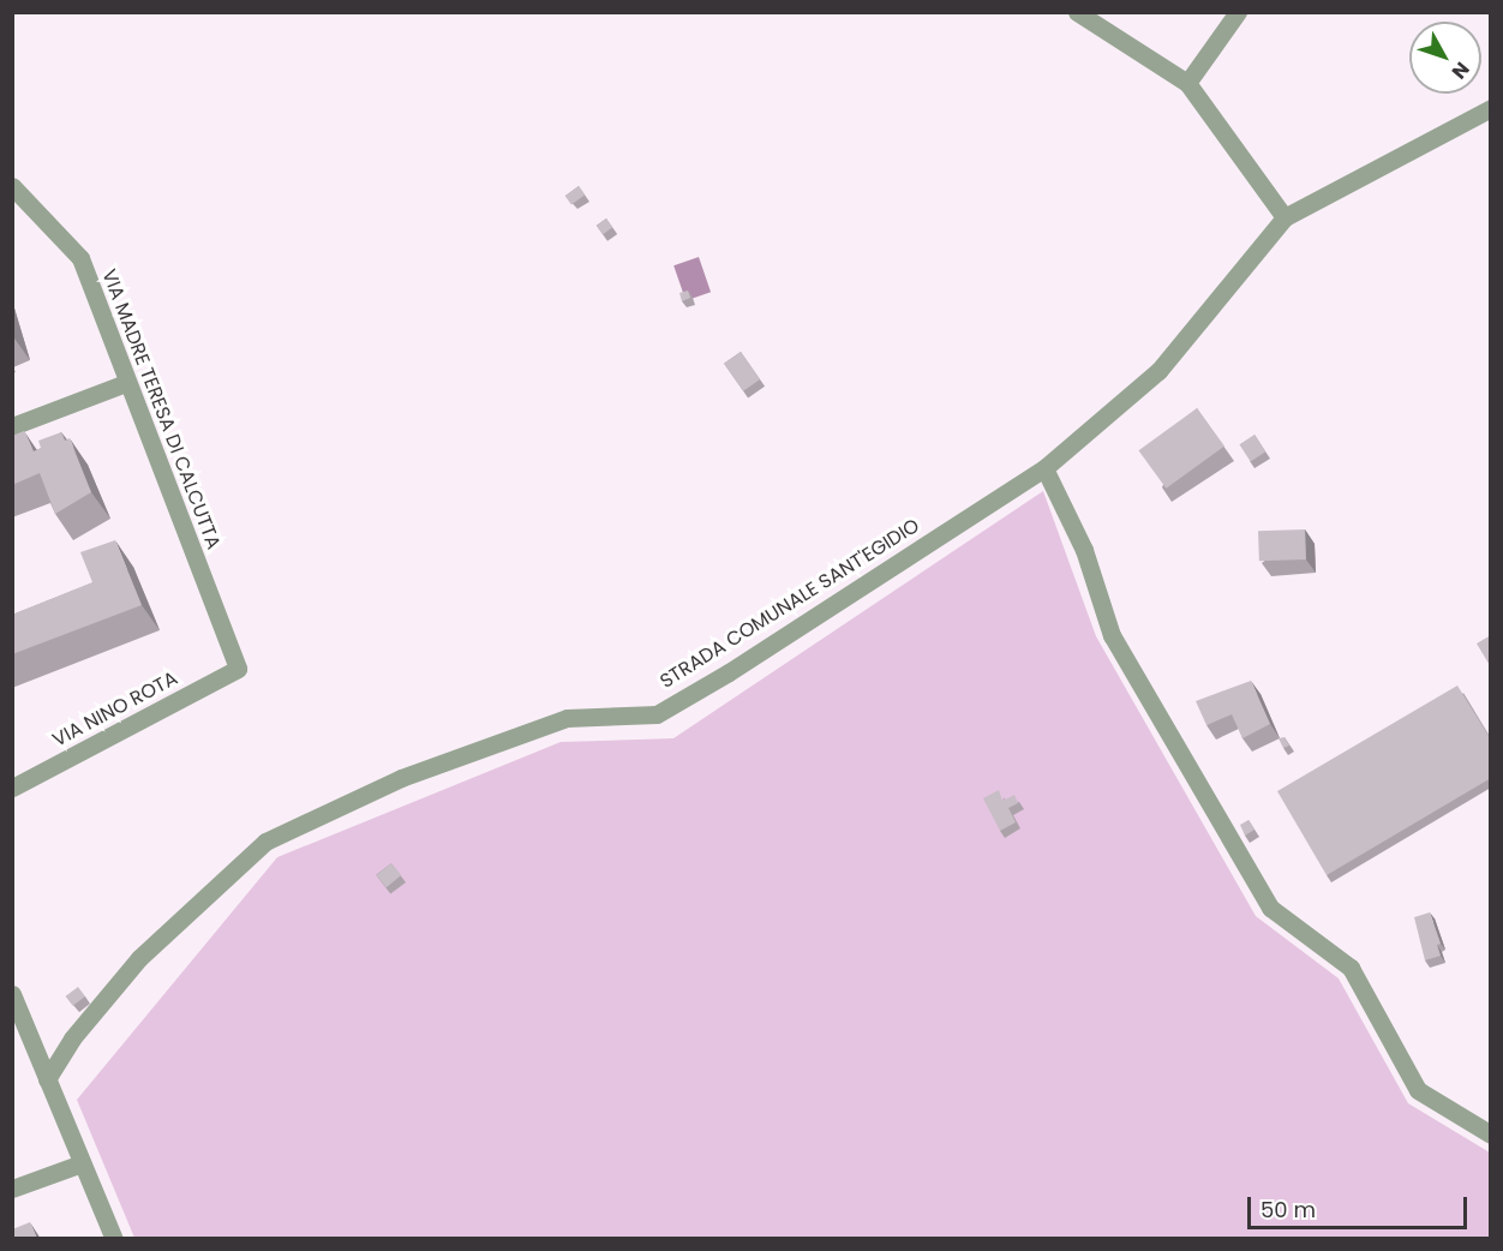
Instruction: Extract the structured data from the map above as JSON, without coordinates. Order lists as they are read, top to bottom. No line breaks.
{"streets":{"street":["VIA MADRE TERESA DI CALCUTTA","STRADA COMUNALE SANT'EGIDIO","VIA NINO ROTA"]},"crossings":[["VIA MADRE TERESA DI CALCUTTA","VIA NINO ROTA"]],"scale_bar":"50 m","north":"bottom right"}
